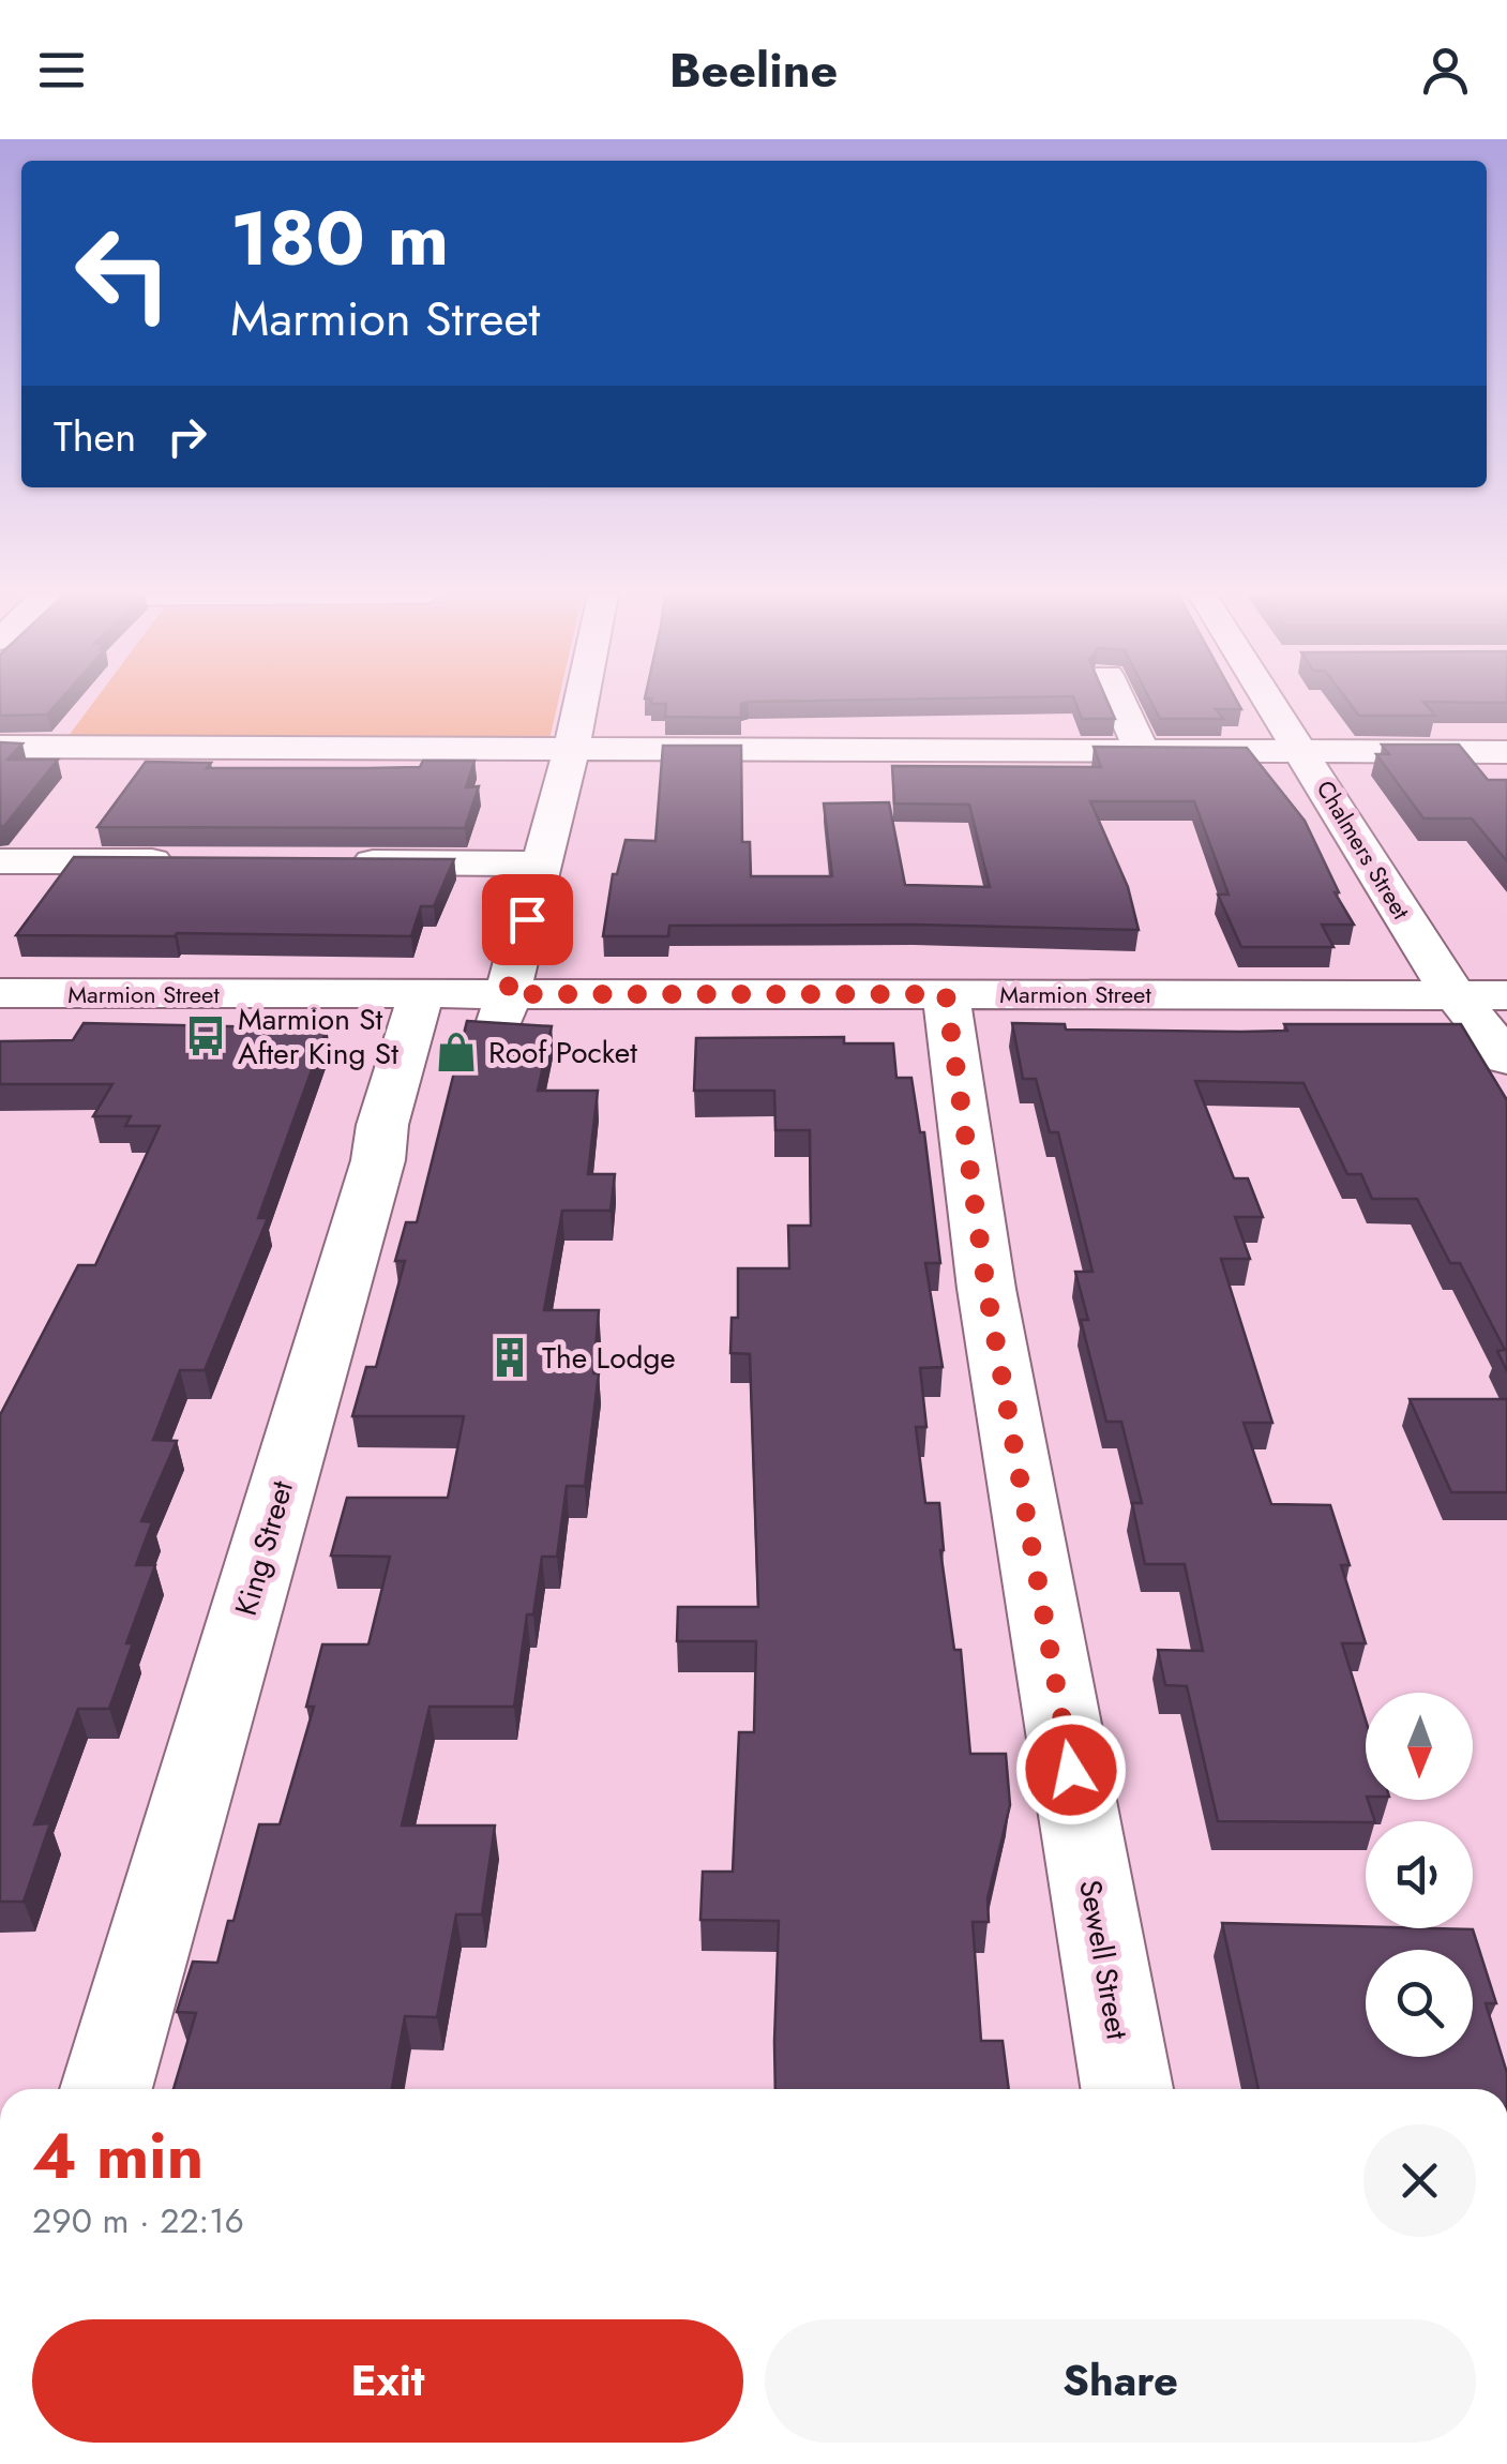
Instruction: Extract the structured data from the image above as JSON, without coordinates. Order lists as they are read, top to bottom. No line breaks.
{"streets":{"street":["Chalmers Street","Marmion Street","King Street","Sewell Street"]},"crossings":[["Chalmers Street","Marmion Street"],["Marmion Street","King Street"],["Marmion Street","Sewell Street"]],"places":{"bus stop":["Marmion St After King St"],"shop":["Roof Pocket"],"building":["The Lodge"]},"north":"bottom","page":{"header":"Beeline","turn":["180 m","Marmion Street"],"then":"Then","heading":["4 min","290 m · 22:16"],"buttons":["Exit","Share"]}}
